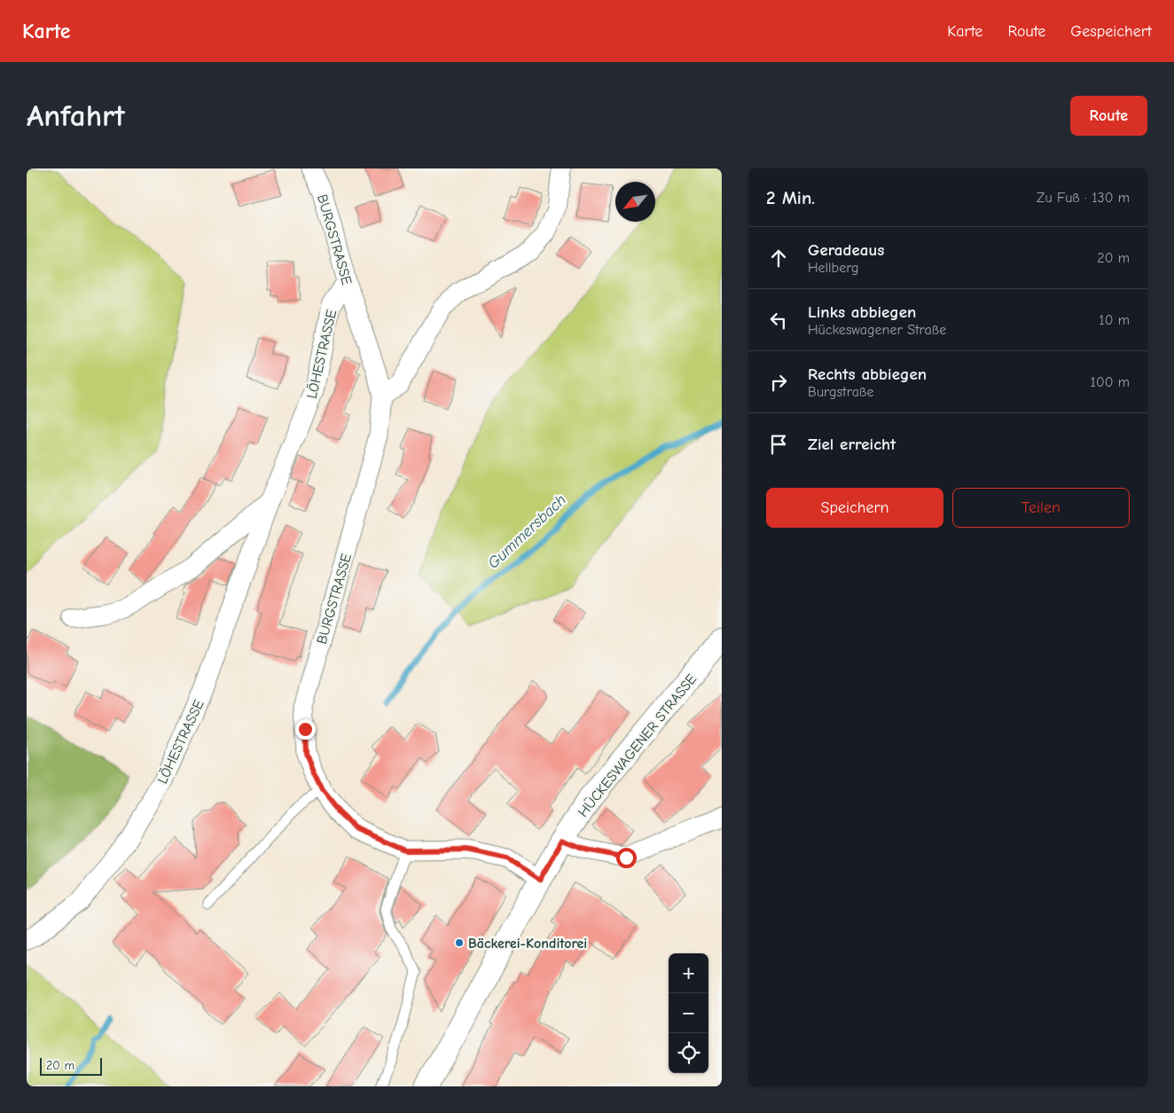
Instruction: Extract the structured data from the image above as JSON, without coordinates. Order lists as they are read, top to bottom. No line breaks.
{"streets":{"street":["BURGSTRASSE","LÖHESTRASSE","HÜCKESWAGENER STRASSE"]},"crossings":[["BURGSTRASSE","LÖHESTRASSE"],["BURGSTRASSE","HÜCKESWAGENER STRASSE"]],"water":["Gummersbach"],"places":["Bäckerei-Konditorei"],"scale_bar":"20 m","north":"bottom left","page":{"header":"Karte","nav":["Karte","Route","Gespeichert"],"buttons":["Route",["Speichern","Teilen"]],"title":"Anfahrt","heading":["2 Min.","Zu Fuß · 130 m"],"list":[["Geradeaus","Hellberg","20 m"],["Links abbiegen","Hückeswagener Straße","10 m"],["Rechts abbiegen","Burgstraße","100 m"],"Ziel erreicht"],"map_buttons":["+","−"],"scale":"20 m"}}
